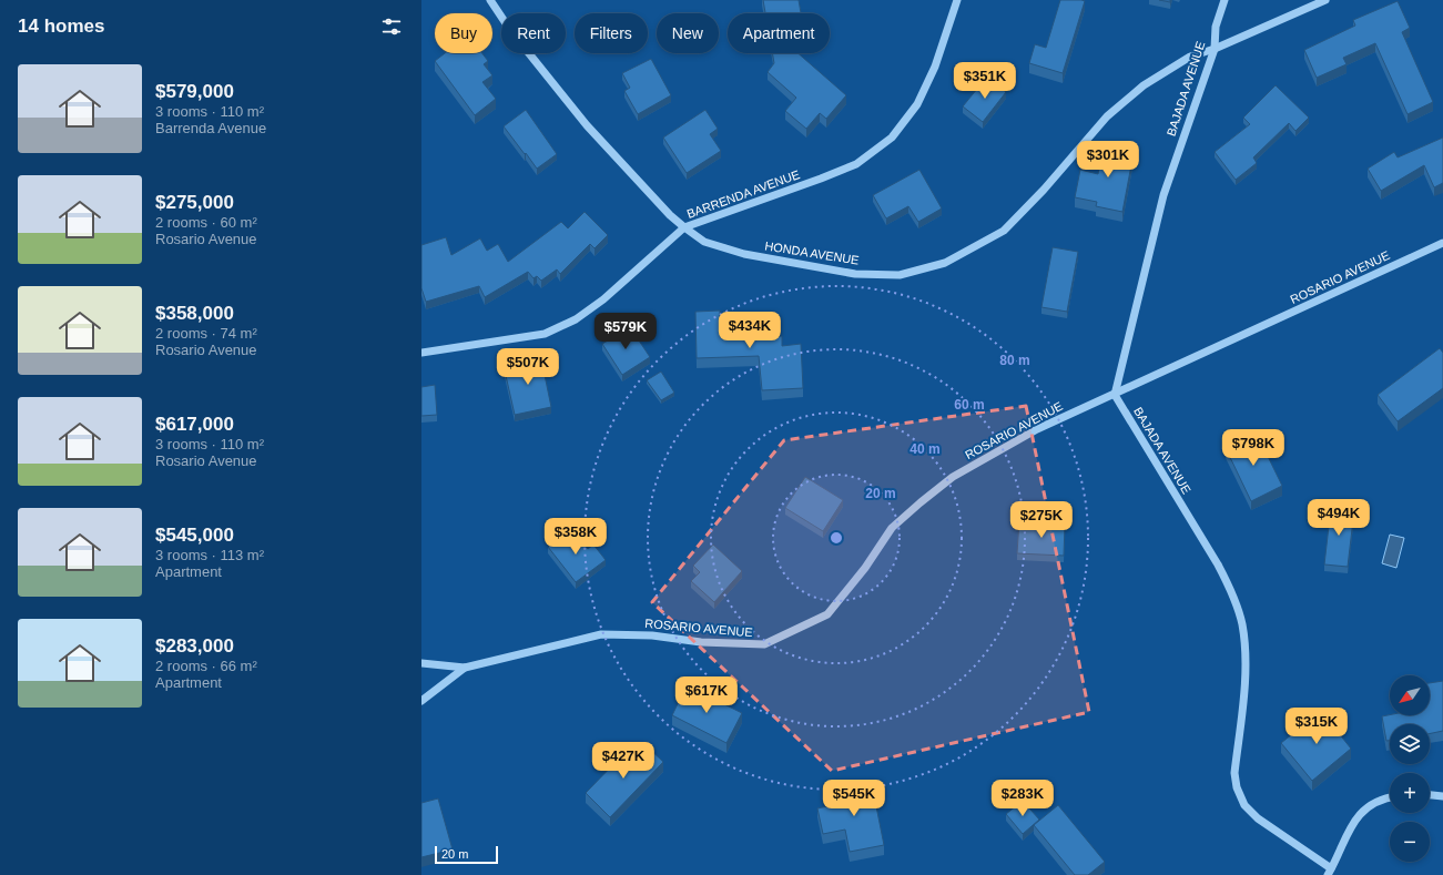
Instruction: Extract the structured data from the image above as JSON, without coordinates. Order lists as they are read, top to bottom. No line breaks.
{"streets":{"street":["BAJADA AVENUE","BARRENDA AVENUE","HONDA AVENUE","ROSARIO AVENUE"]},"crossings":[["BAJADA AVENUE","HONDA AVENUE"],["BAJADA AVENUE","ROSARIO AVENUE"],["BARRENDA AVENUE","HONDA AVENUE"]],"scale_bar":"20 m","north":"bottom left","page":{"heading":"14 homes","chip":["Buy","Rent","Filters","New","Apartment"],"list":[{"name":"$579,000","note":"3 rooms · 110 m² · Barrenda Avenue"},{"name":"$275,000","note":"2 rooms · 60 m² · Rosario Avenue"},{"name":"$358,000","note":"2 rooms · 74 m² · Rosario Avenue"},{"name":"$617,000","note":"3 rooms · 110 m² · Rosario Avenue"},{"name":"$545,000","note":"3 rooms · 113 m² · Apartment"},{"name":"$283,000","note":"2 rooms · 66 m² · Apartment"}],"price":["$351K","$301K","$434K","$579K","$507K","$798K","$494K","$275K","$358K","$617K","$315K","$427K","$545K","$283K"],"map_buttons":["+","−"],"scale":"20 m"},"rings":["80 m","60 m","40 m","20 m"]}
